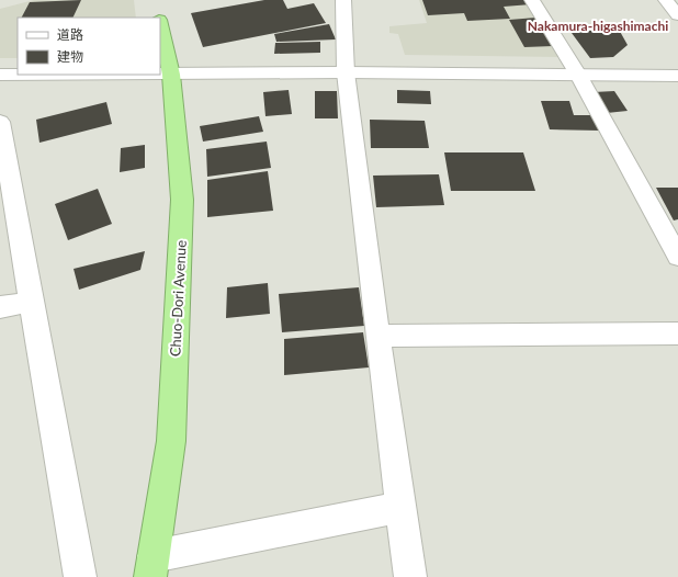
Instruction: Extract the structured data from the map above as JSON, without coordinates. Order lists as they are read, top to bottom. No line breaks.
{"streets":{"highway":["Chuo-Dori Avenue"]},"districts":["Nakamura-higashimachi"],"legend":["道路","建物"]}
